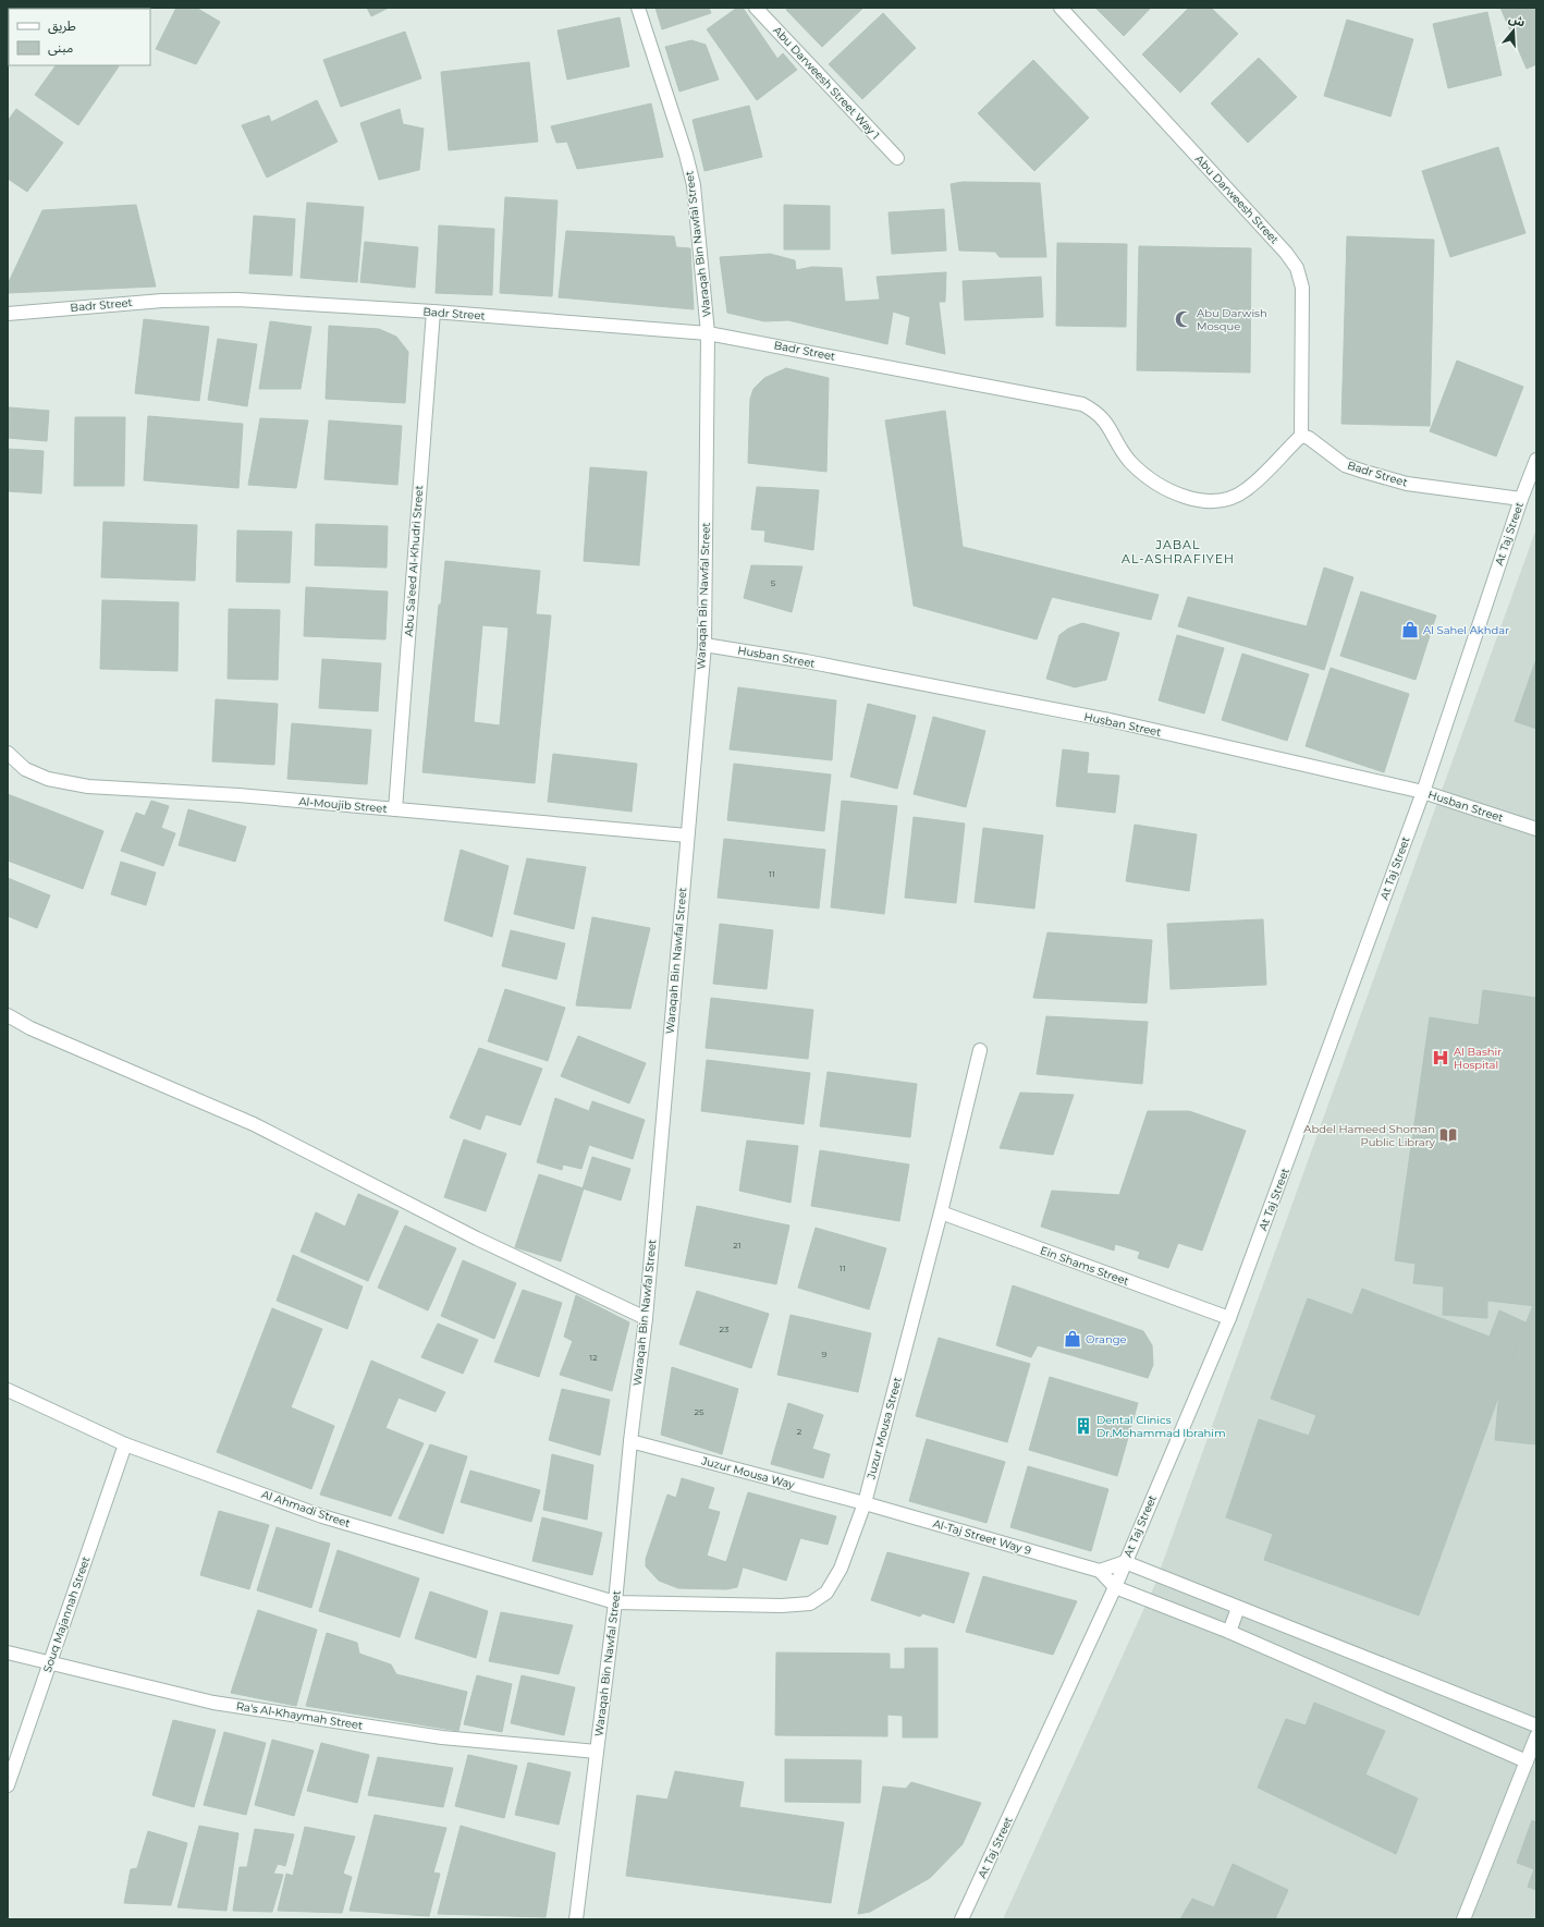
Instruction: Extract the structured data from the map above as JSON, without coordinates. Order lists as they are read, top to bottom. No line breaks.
{"streets":{"street":["Abu Darweesh Street Way 1","Abu Darweesh Street","Waraqah Bin Nawfal Street","Badr Street","At Taj Street","Abu Sa'eed Al-Khudri Street","Husban Street","Al-Moujib Street","Ein Shams Street","Juzur Mousa Street","Juzur Mousa Way","Al Ahmadi Street","Al-Taj Street Way 9","Souq Majannah Street","Ra's Al-Khaymah Street"]},"crossings":[["Abu Darweesh Street","Badr Street"],["Waraqah Bin Nawfal Street","Badr Street"],["Waraqah Bin Nawfal Street","Husban Street"],["Waraqah Bin Nawfal Street","Al-Moujib Street"],["Waraqah Bin Nawfal Street","Juzur Mousa Street"],["Waraqah Bin Nawfal Street","Juzur Mousa Way"],["Waraqah Bin Nawfal Street","Al Ahmadi Street"],["Waraqah Bin Nawfal Street","Ra's Al-Khaymah Street"],["Badr Street","At Taj Street"],["Badr Street","Abu Sa'eed Al-Khudri Street"],["At Taj Street","Husban Street"],["At Taj Street","Ein Shams Street"],["Abu Sa'eed Al-Khudri Street","Al-Moujib Street"],["Ein Shams Street","Juzur Mousa Street"],["Juzur Mousa Street","Juzur Mousa Way"],["Juzur Mousa Street","Al Ahmadi Street"],["Juzur Mousa Street","Al-Taj Street Way 9"],["Juzur Mousa Way","Al-Taj Street Way 9"],["Al Ahmadi Street","Souq Majannah Street"],["Souq Majannah Street","Ra's Al-Khaymah Street"]],"districts":["JABAL AL-ASHRAFIYEH"],"places":{"mosque":["Abu Darwish Mosque"],"shop":["Al Sahel Akhdar","Orange"],"hospital":["Al Bashir Hospital"],"library":["Abdel Hameed Shoman Public Library"],"building":["Dental Clinics Dr.Mohammad Ibrahim"]},"house_numbers":["5","11","21","11","23","9","12","25","2"],"legend":["طريق","مبنى"],"north":"top"}
